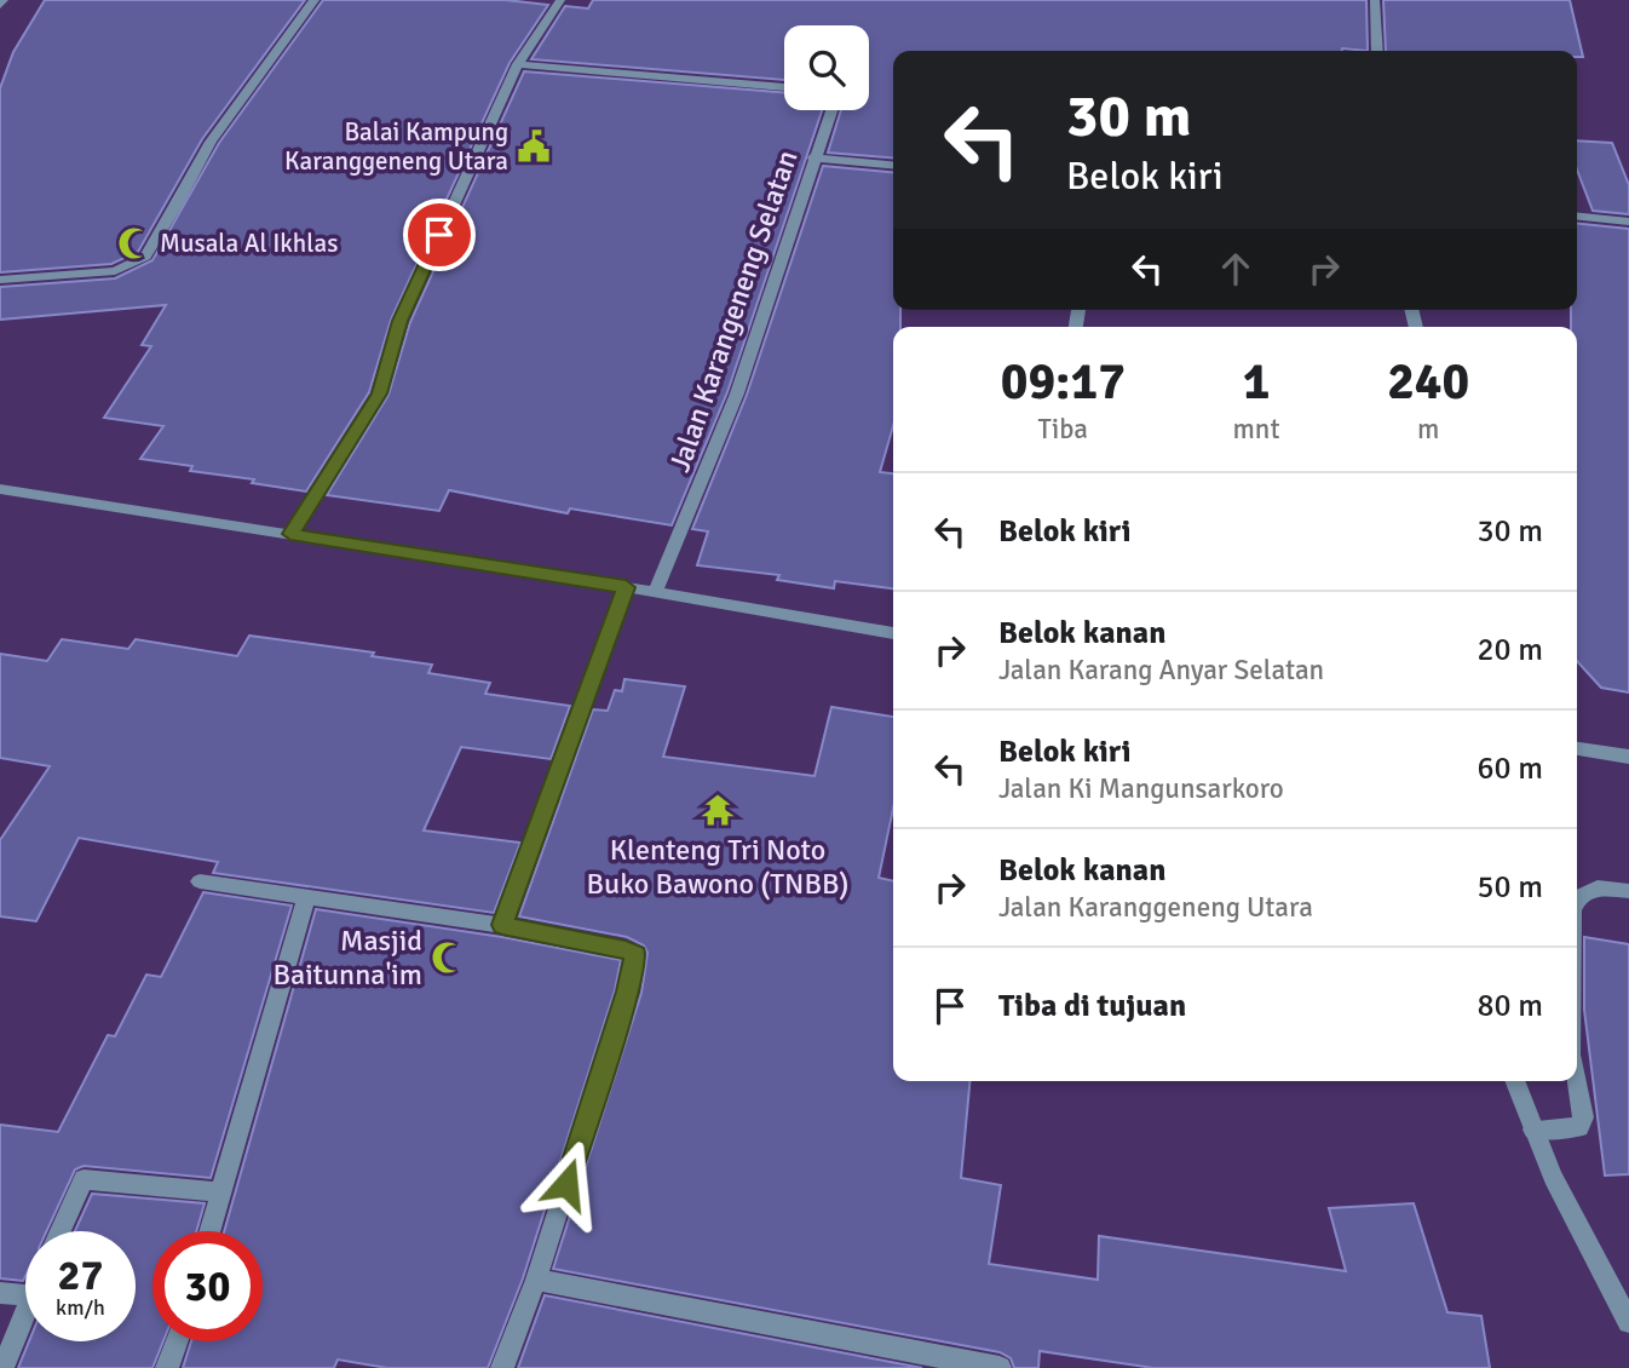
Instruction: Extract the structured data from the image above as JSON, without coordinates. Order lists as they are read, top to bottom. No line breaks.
{"streets":{"street":["Jalan Karangeneng Selatan"]},"places":{"public building":["Balai Kampung Karanggeneng Utara"],"mosque":["Musala Al Ikhlas","Masjid Baitunna'im"],"temple":["Klenteng Tri Noto Buko Bawono (TNBB)"]},"page":{"turn":["30 m","Belok kiri"],"eta":["09:17","Tiba","1","mnt","240","m"],"list":[{"name":"Belok kiri","value":"30 m"},{"name":"Belok kanan","note":"Jalan Karang Anyar Selatan","value":"20 m"},{"name":"Belok kiri","note":"Jalan Ki Mangunsarkoro","value":"60 m"},{"name":"Belok kanan","note":"Jalan Karanggeneng Utara","value":"50 m"},{"name":"Tiba di tujuan","value":"80 m"}],"speed":"27 km/h","limit":"30"}}
